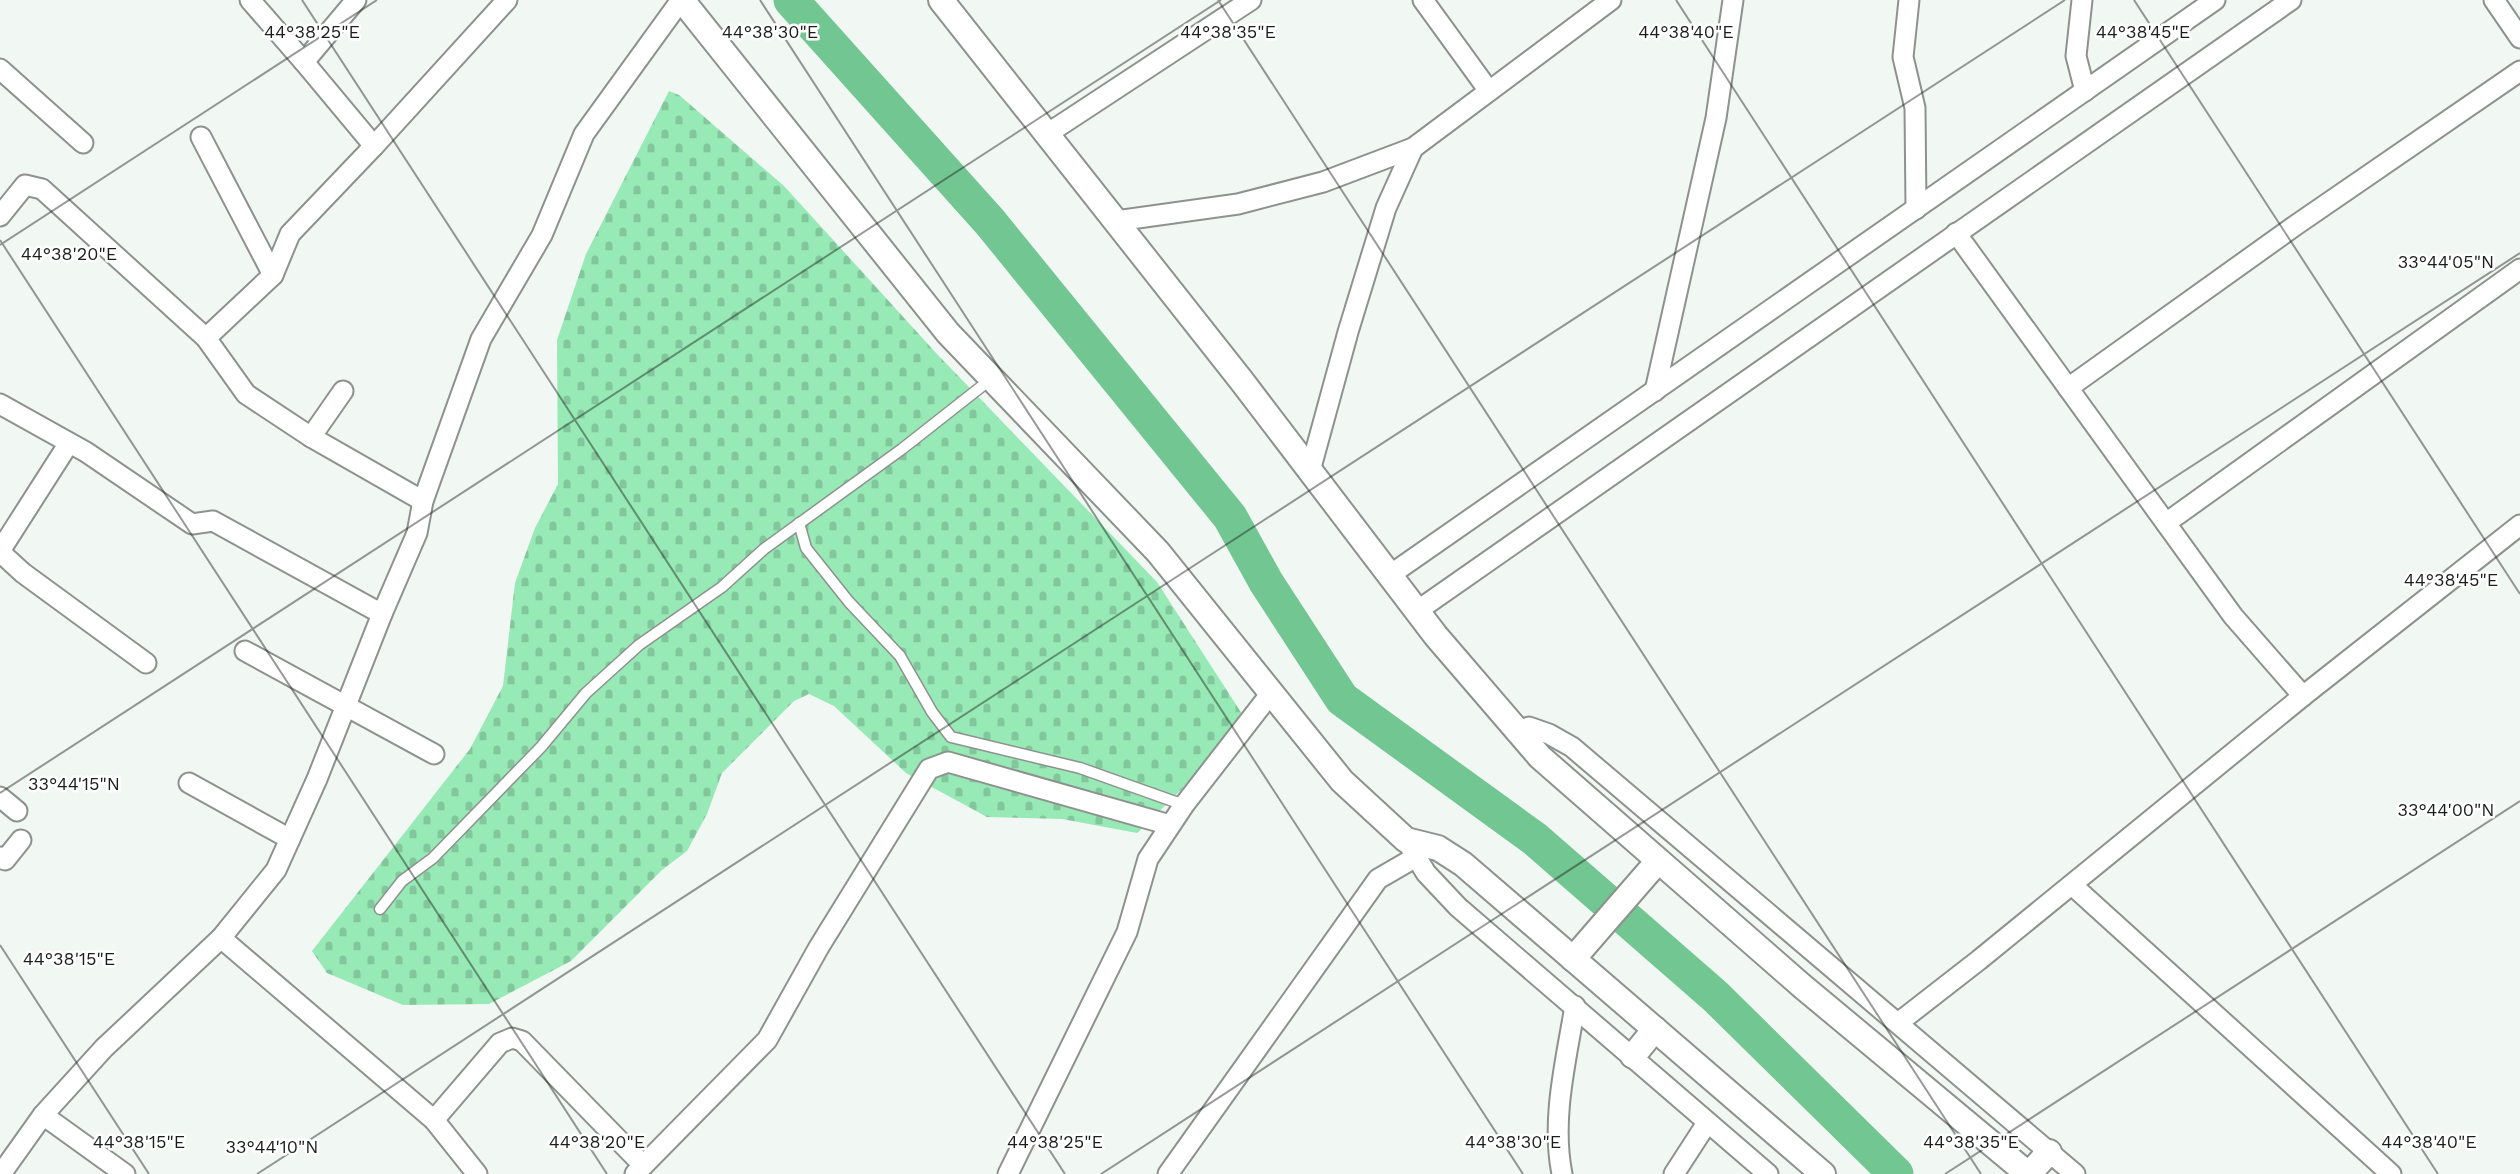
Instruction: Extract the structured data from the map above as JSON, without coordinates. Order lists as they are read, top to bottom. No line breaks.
{"coordinates":["44°38'45\"E","44°38'25\"E","44°38'30\"E","44°38'35\"E","44°38'40\"E","44°38'20\"E","33°44'05\"N","33°44'15\"N","33°44'00\"N","44°38'15\"E","33°44'10\"N"]}
